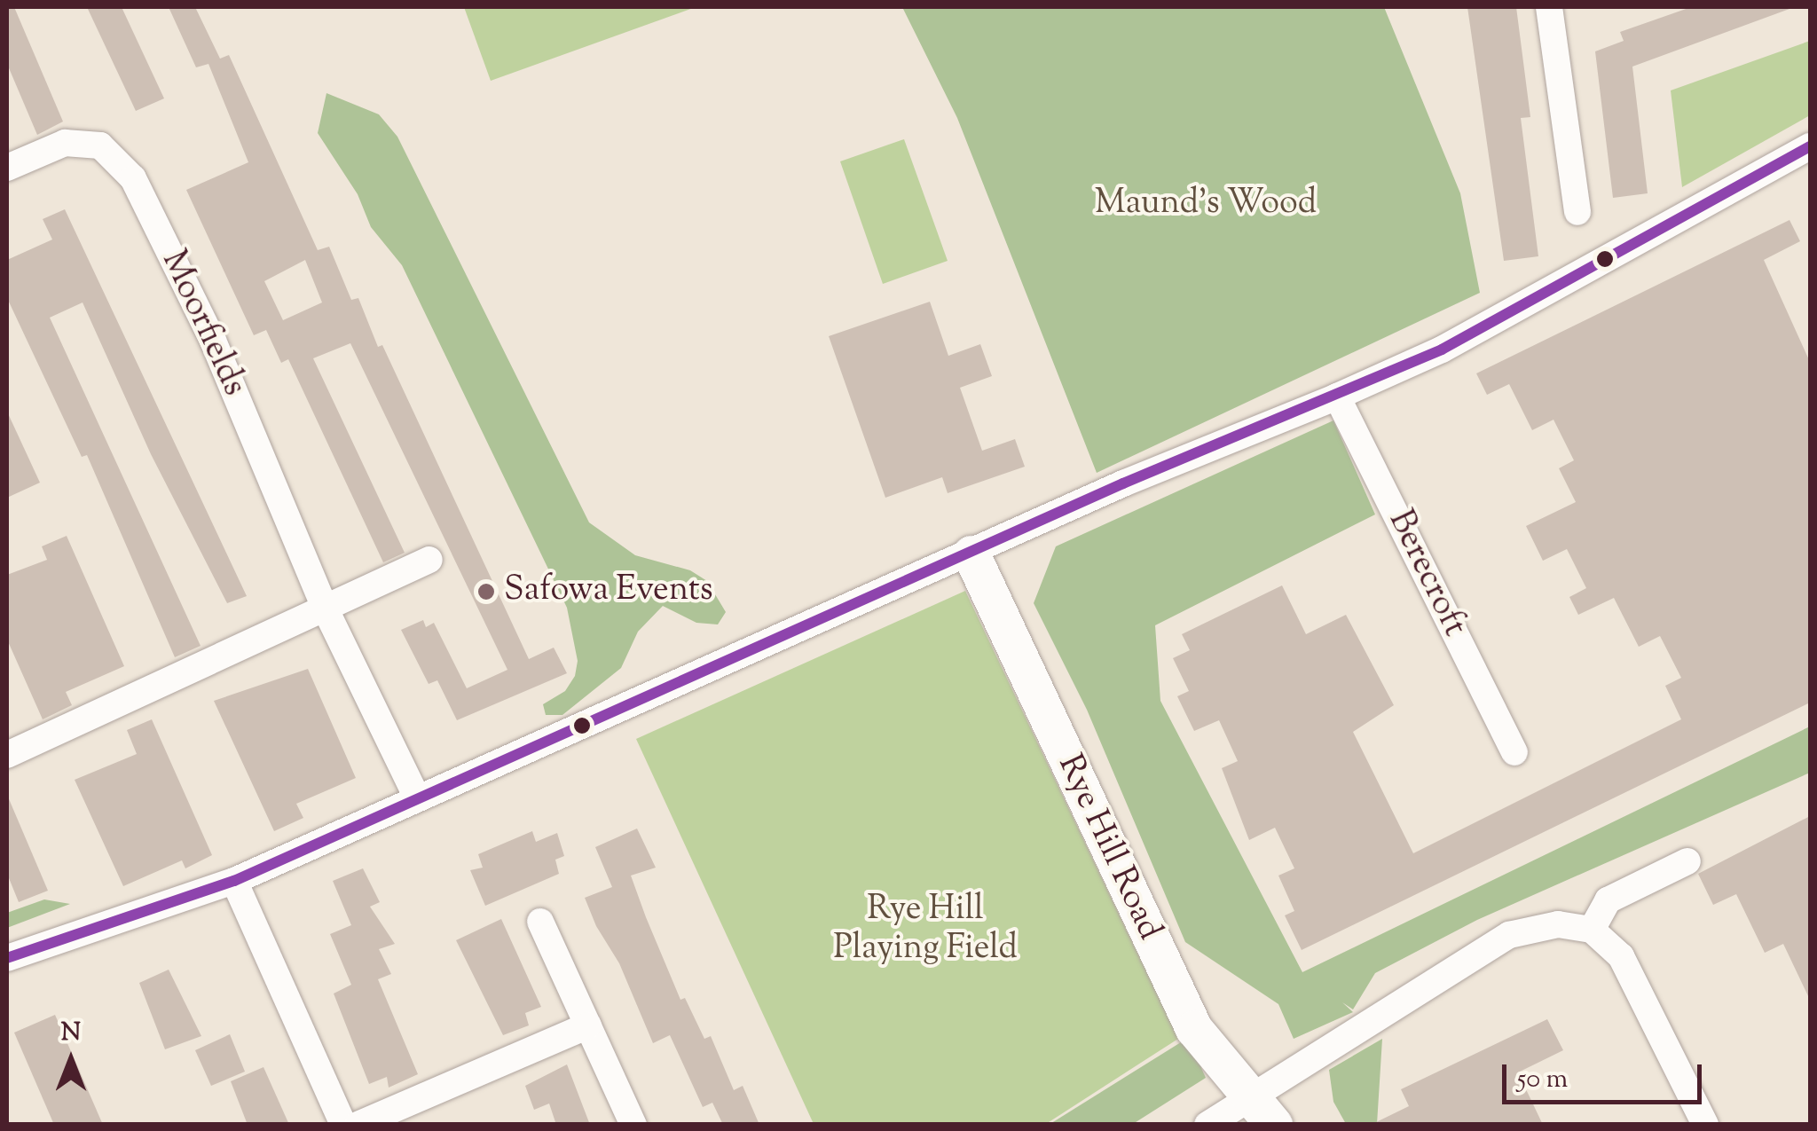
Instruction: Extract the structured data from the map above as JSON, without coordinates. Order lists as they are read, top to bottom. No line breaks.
{"streets":{"street":["Moorfields","Berecroft","Rye Hill Road"]},"parks":["Maund's Wood","Rye Hill Playing Field"],"places":["Safowa Events"],"scale_bar":"50 m","north":"top"}
